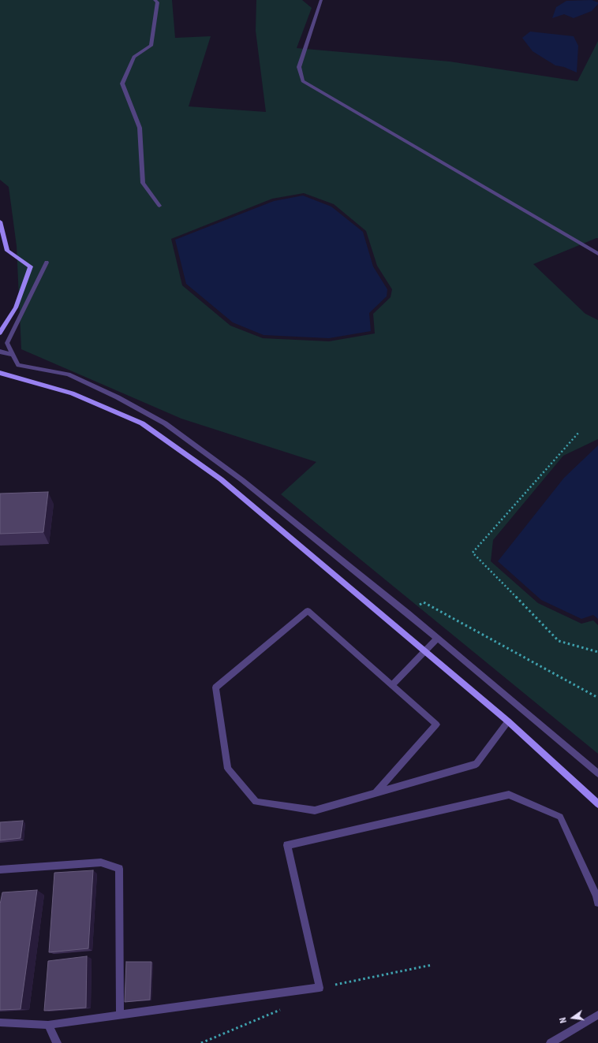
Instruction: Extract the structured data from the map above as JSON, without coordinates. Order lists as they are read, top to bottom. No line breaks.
{"north":"left"}
